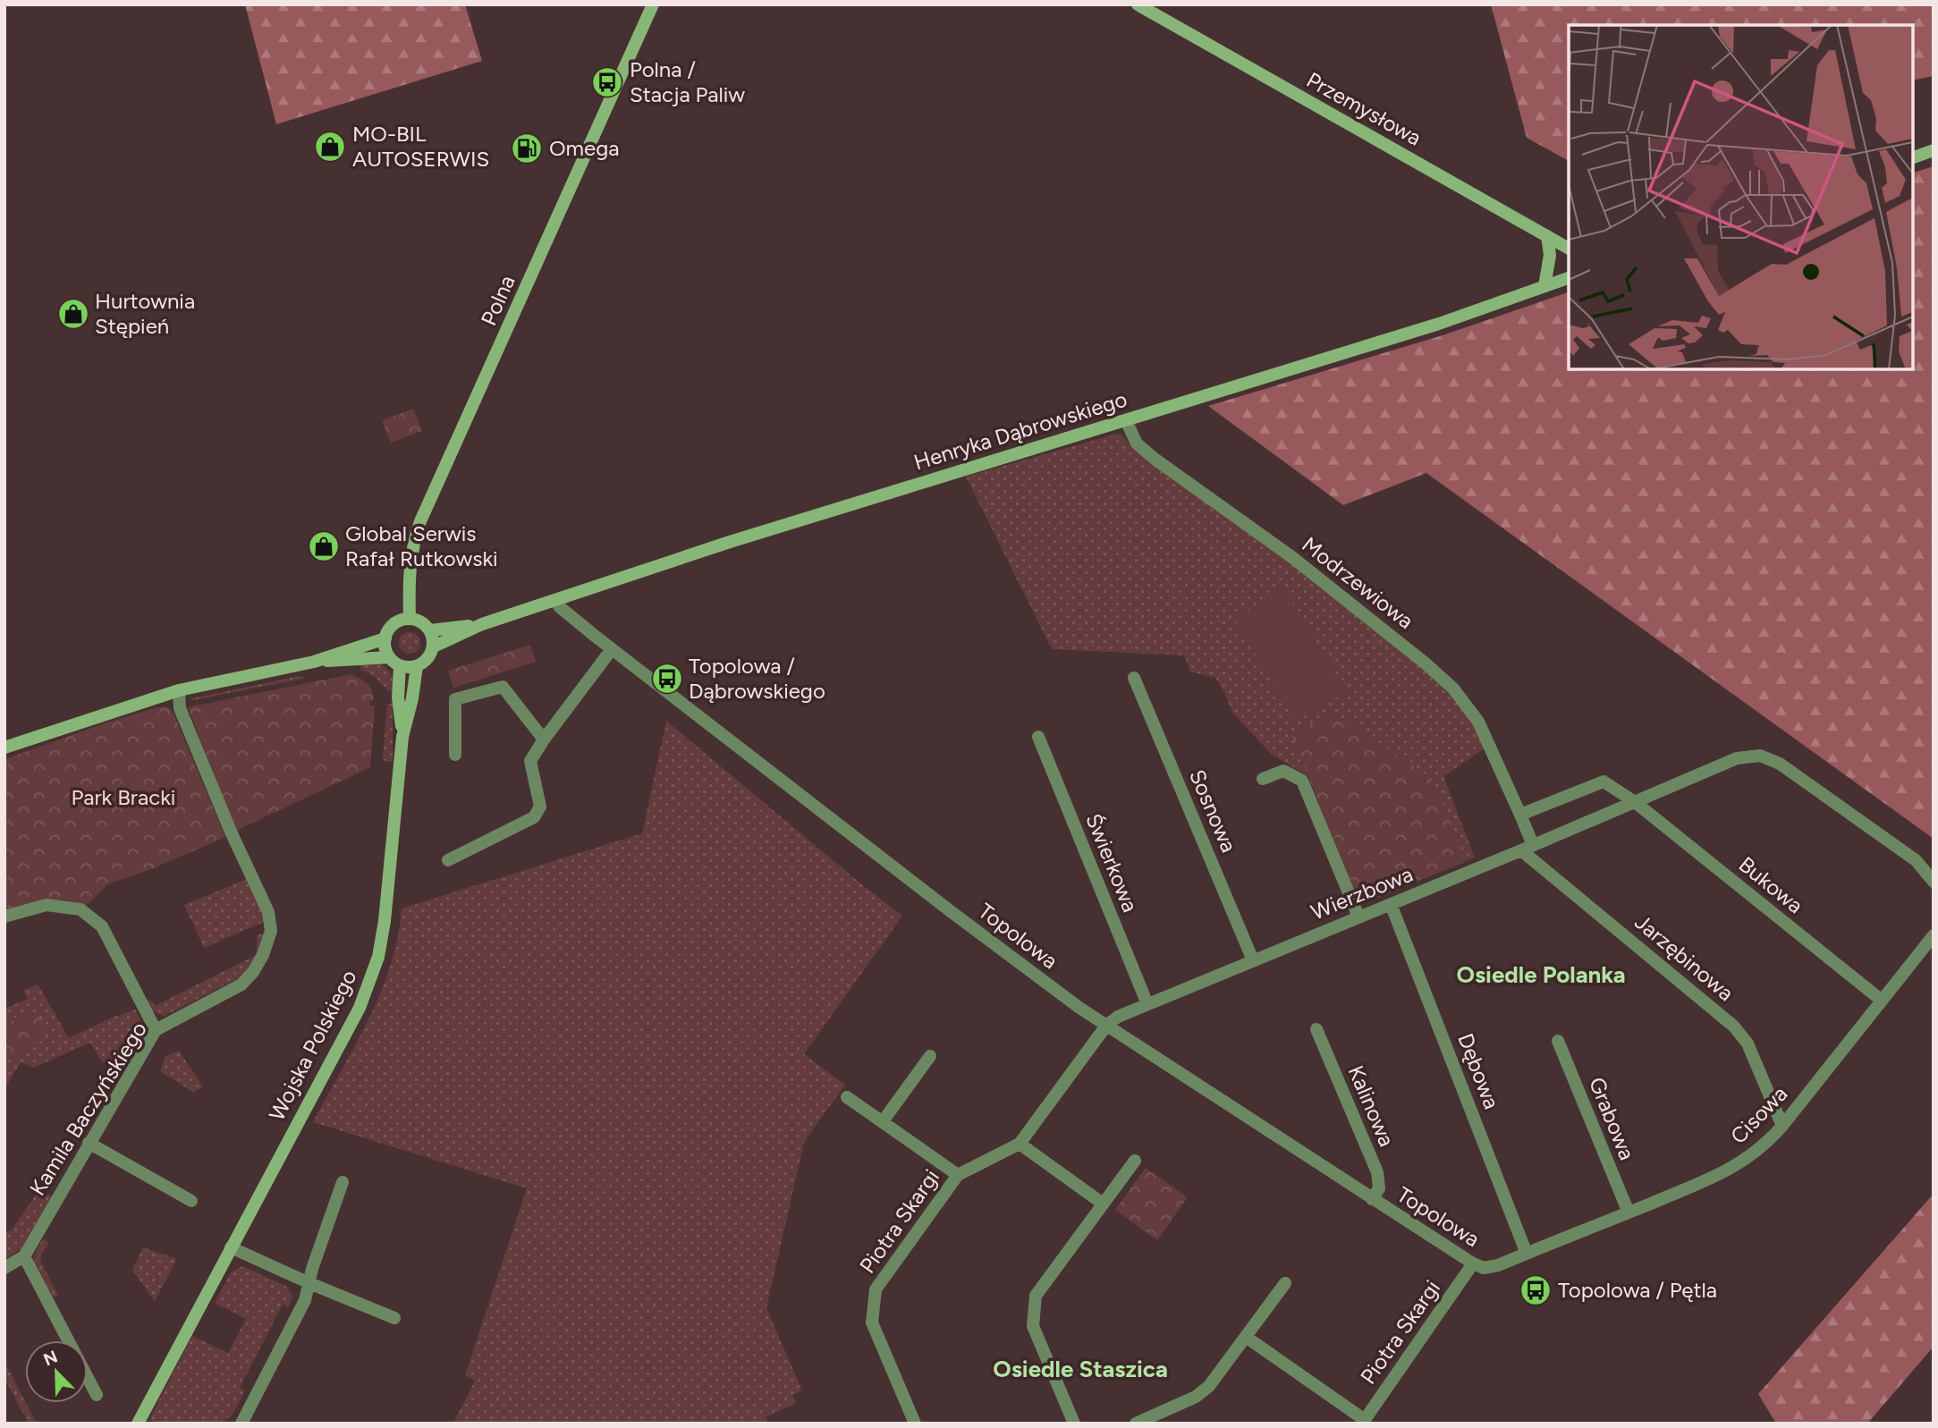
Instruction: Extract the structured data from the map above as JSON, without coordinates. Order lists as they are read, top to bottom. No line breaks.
{"streets":{"street":["Przemysłowa","Polna","Henryka Dąbrowskiego","Modrzewiowa","Sosnowa","Świerkowa","Bukowa","Wierzbowa","Topolowa","Jarzębinowa","Wojska Polskiego","Dębowa","Kalinowa","Kamila Baczyńskiego","Cisowa","Grabowa","Piotra Skargi"]},"crossings":[["Henryka Dąbrowskiego","Modrzewiowa"],["Henryka Dąbrowskiego","Topolowa"],["Modrzewiowa","Bukowa"],["Modrzewiowa","Wierzbowa"],["Modrzewiowa","Jarzębinowa"],["Sosnowa","Wierzbowa"],["Świerkowa","Wierzbowa"],["Bukowa","Wierzbowa"],["Bukowa","Cisowa"],["Wierzbowa","Topolowa"],["Wierzbowa","Jarzębinowa"],["Wierzbowa","Dębowa"],["Wierzbowa","Piotra Skargi"],["Topolowa","Kalinowa"],["Topolowa","Cisowa"],["Topolowa","Piotra Skargi"],["Jarzębinowa","Cisowa"],["Dębowa","Cisowa"],["Cisowa","Grabowa"],["Cisowa","Piotra Skargi"]],"districts":["Osiedle Polanka","Osiedle Staszica"],"parks":["Park Bracki"],"places":{"bus stop":["Polna / Stacja Paliw","Topolowa / Dąbrowskiego","Topolowa / Pętla"],"shop":["MO-BIL AUTOSERWIS","Hurtownia Stępień","Global Serwis Rafał Rutkowski"],"fuel station":["Omega"]},"north":"top left"}
